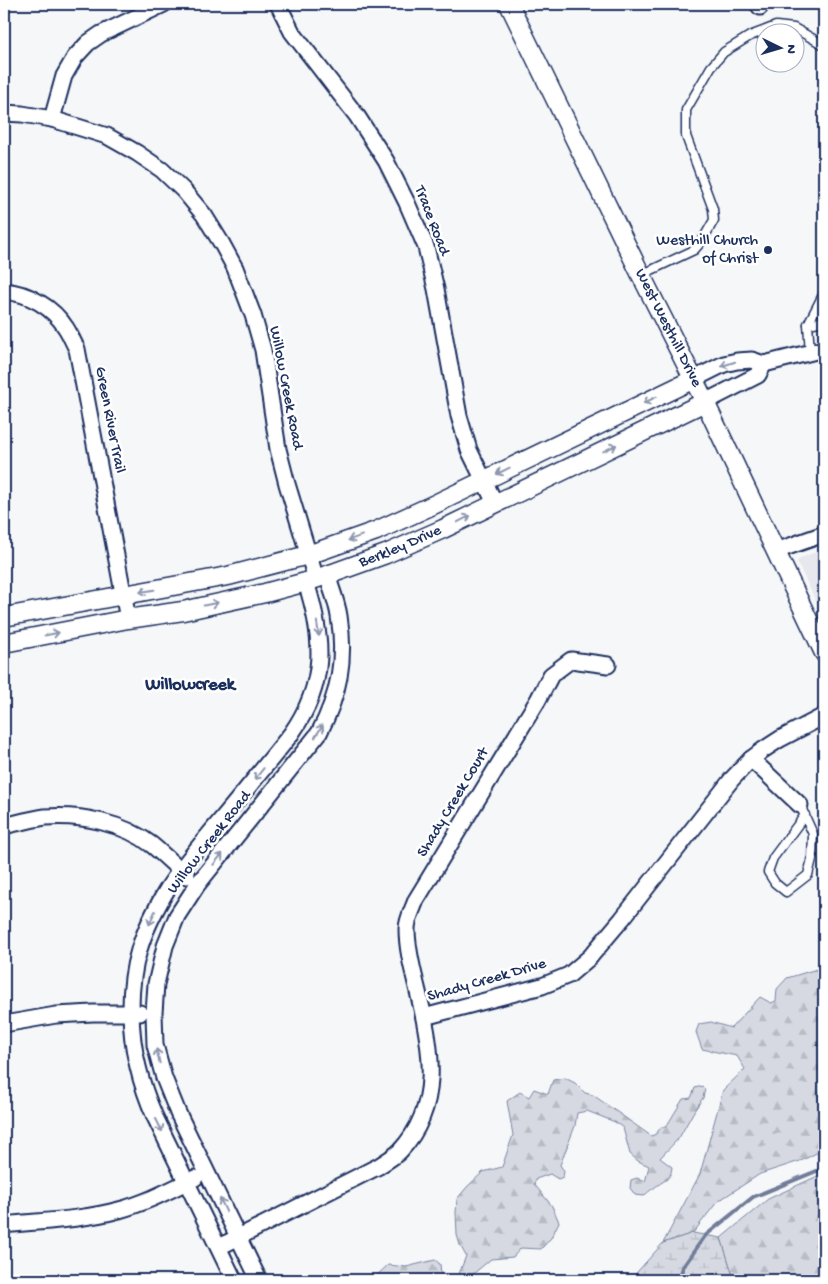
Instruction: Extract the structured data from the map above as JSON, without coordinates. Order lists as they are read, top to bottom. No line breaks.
{"streets":{"street":["Trace Road","West Westhill Drive","Willow Creek Road","Green River Trail","Berkley Drive","Shady Creek Court","Shady Creek Drive"]},"crossings":[["Trace Road","Berkley Drive"],["West Westhill Drive","Berkley Drive"],["Willow Creek Road","Berkley Drive"],["Willow Creek Road","Shady Creek Drive"],["Green River Trail","Berkley Drive"],["Shady Creek Court","Shady Creek Drive"]],"districts":["Willowcreek"],"places":["Westhill Church of Christ"],"north":"right"}
